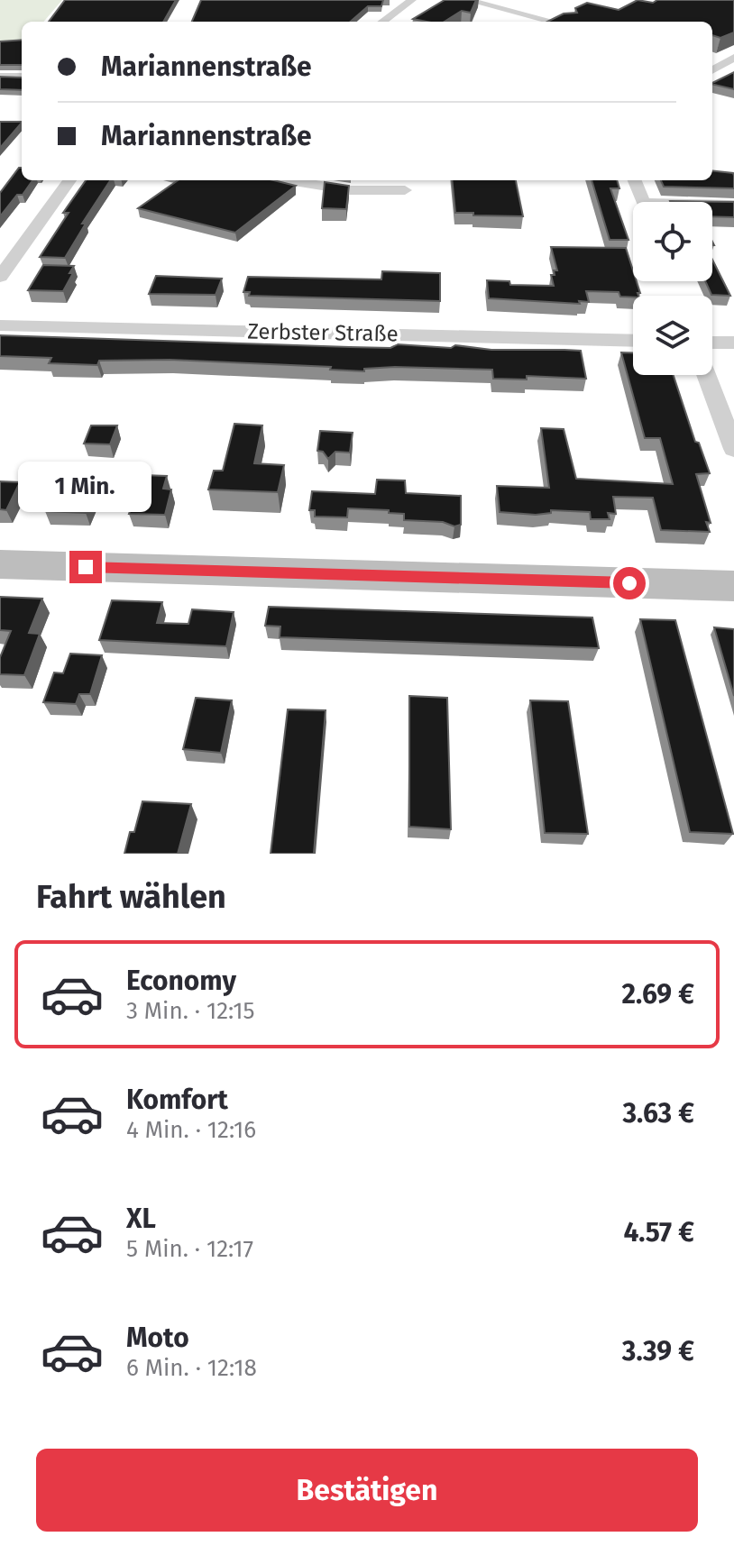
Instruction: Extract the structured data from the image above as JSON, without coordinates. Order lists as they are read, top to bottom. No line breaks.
{"streets":{"street":["Zerbster Straße"]},"page":{"banner":["Mariannenstraße","Mariannenstraße"],"bubble":"1 Min.","heading":"Fahrt wählen","list":[{"name":"Economy","note":"3 Min. · 12:15","value":"2.69 €"},{"name":"Komfort","note":"4 Min. · 12:16","value":"3.63 €"},{"name":"XL","note":"5 Min. · 12:17","value":"4.57 €"},{"name":"Moto","note":"6 Min. · 12:18","value":"3.39 €"}],"buttons":"Bestätigen"}}
